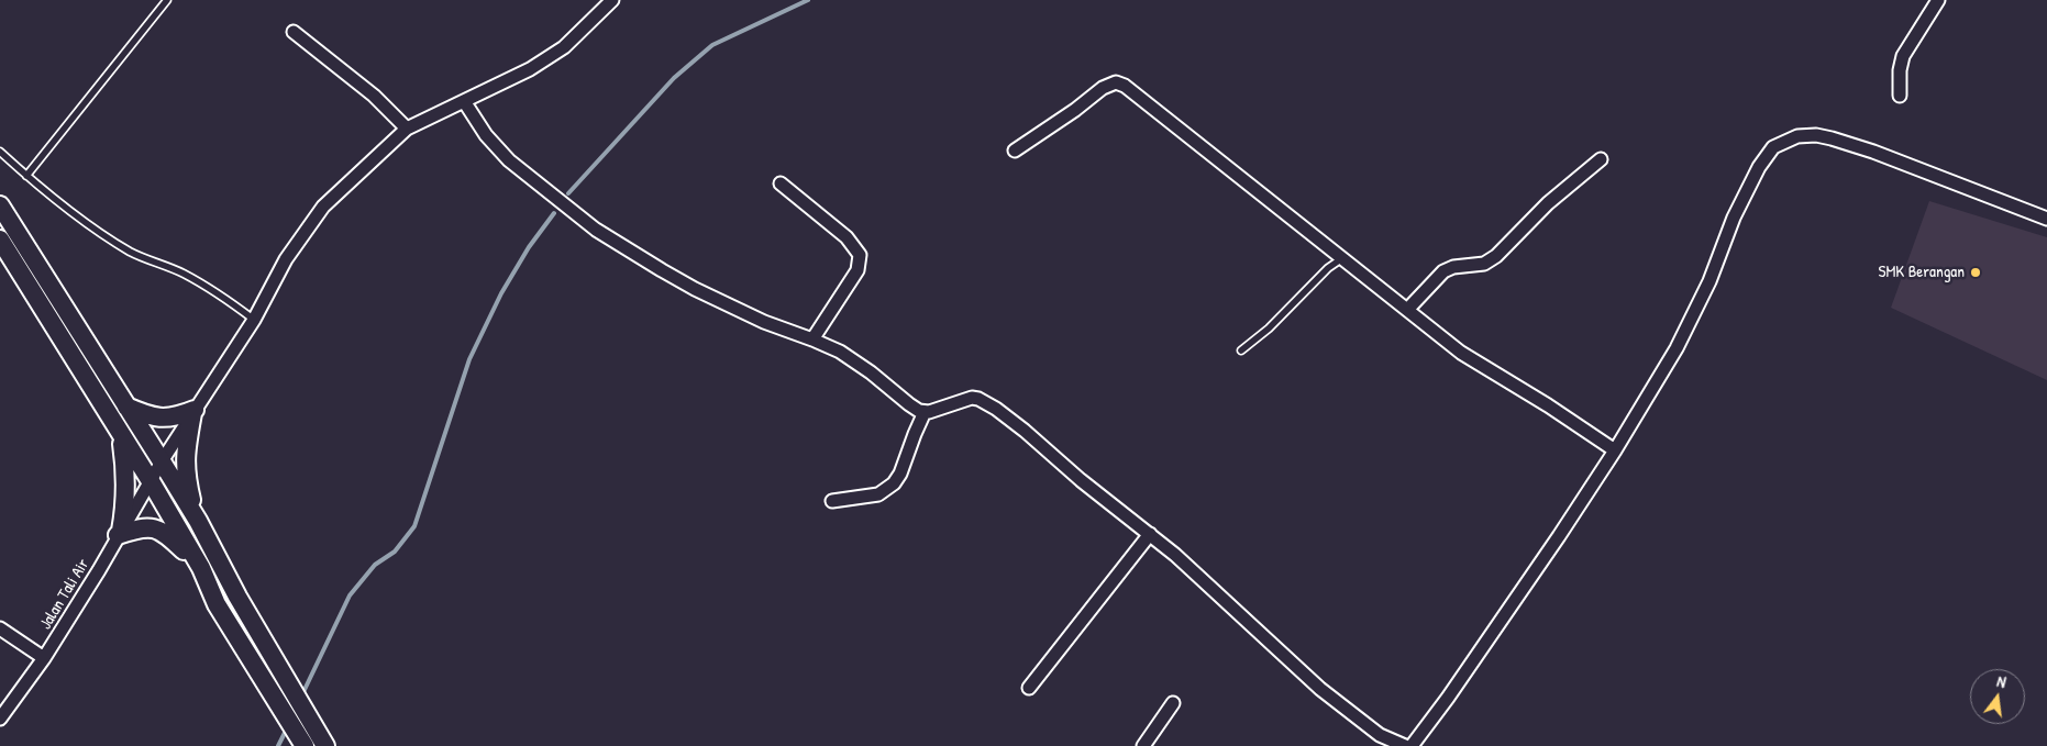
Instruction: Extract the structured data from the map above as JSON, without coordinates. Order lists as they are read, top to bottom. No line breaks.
{"streets":{"street":["Jalan Tali Air"]},"places":["SMK Berangan"],"north":"top"}
